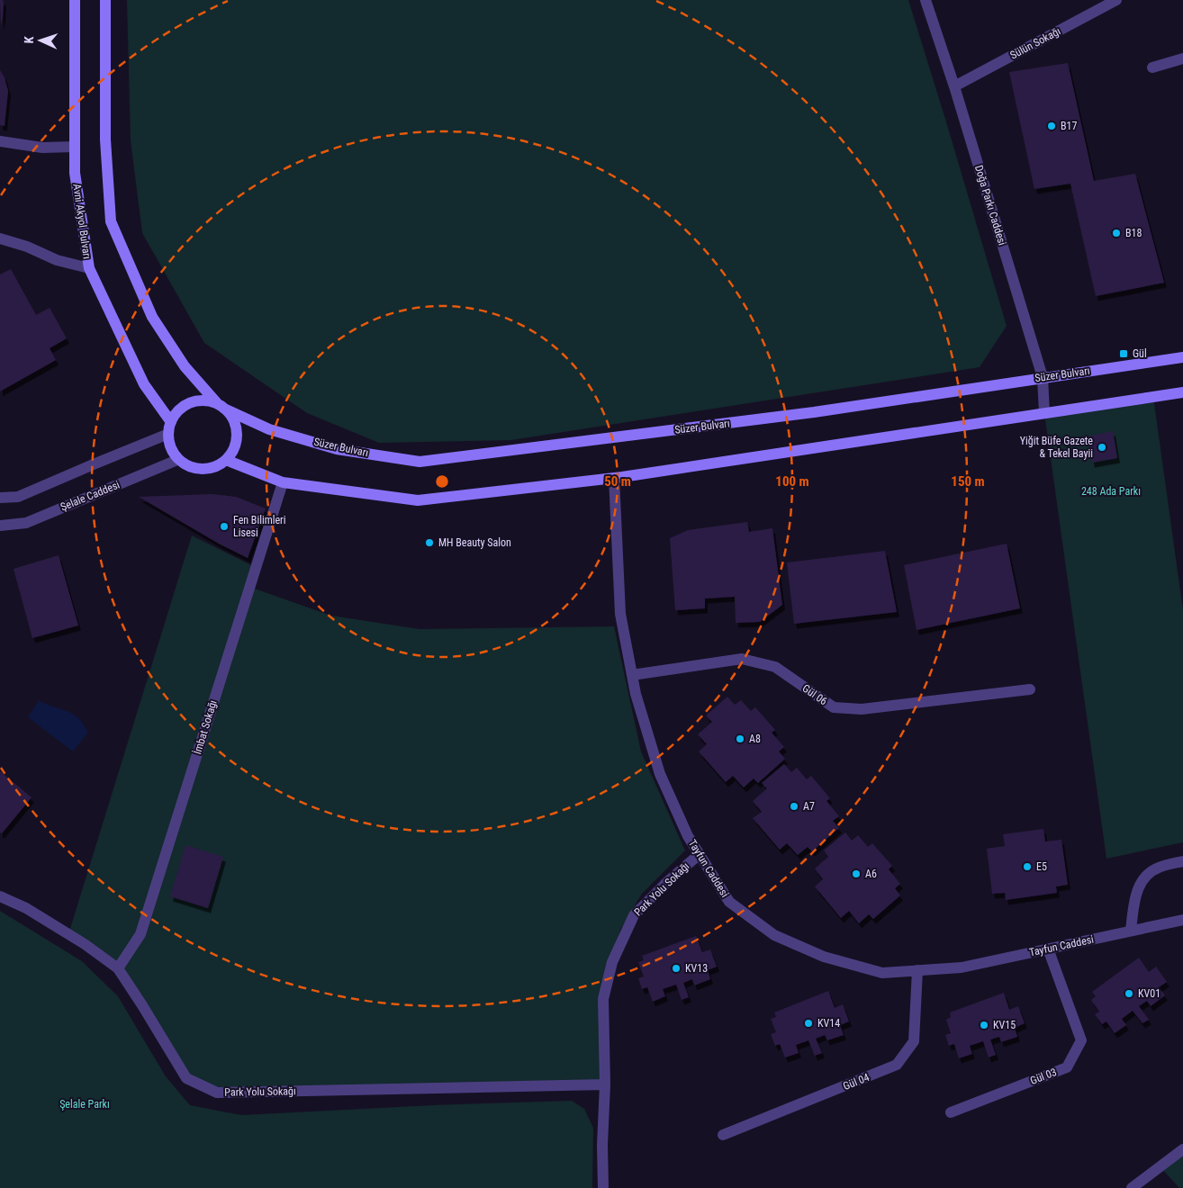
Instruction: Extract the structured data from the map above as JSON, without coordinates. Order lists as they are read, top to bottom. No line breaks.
{"streets":{"main road":["Avni Akyol Bulvarı","Süzer Bulvarı"],"street":["Sülün Sokağı","Doğa Parkı Caddesi","Şelale Caddesi","Gül 06","İmbat Sokağı","Tayfun Caddesi","Park Yolu Sokağı","Gül 03","Gül 04"]},"crossings":[["Sülün Sokağı","Doğa Parkı Caddesi"],["Doğa Parkı Caddesi","Süzer Bulvarı"],["Avni Akyol Bulvarı","Süzer Bulvarı"],["Avni Akyol Bulvarı","Şelale Caddesi"],["Süzer Bulvarı","Şelale Caddesi"],["Gül 06","Tayfun Caddesi"],["İmbat Sokağı","Park Yolu Sokağı"],["Tayfun Caddesi","Park Yolu Sokağı"],["Tayfun Caddesi","Gül 03"],["Tayfun Caddesi","Gül 04"]],"parks":["248 Ada Parkı","Şelale Parkı"],"places":{"other":["B17","B18","Yiğit Büfe Gazete & Tekel Bayii","Fen Bilimleri Lisesi","MH Beauty Salon","A8","A7","E5","A6","KV13","KV01","KV14","KV15"],"transit":["Gül"]},"north":"left","rings":["50 m","100 m","150 m"]}
